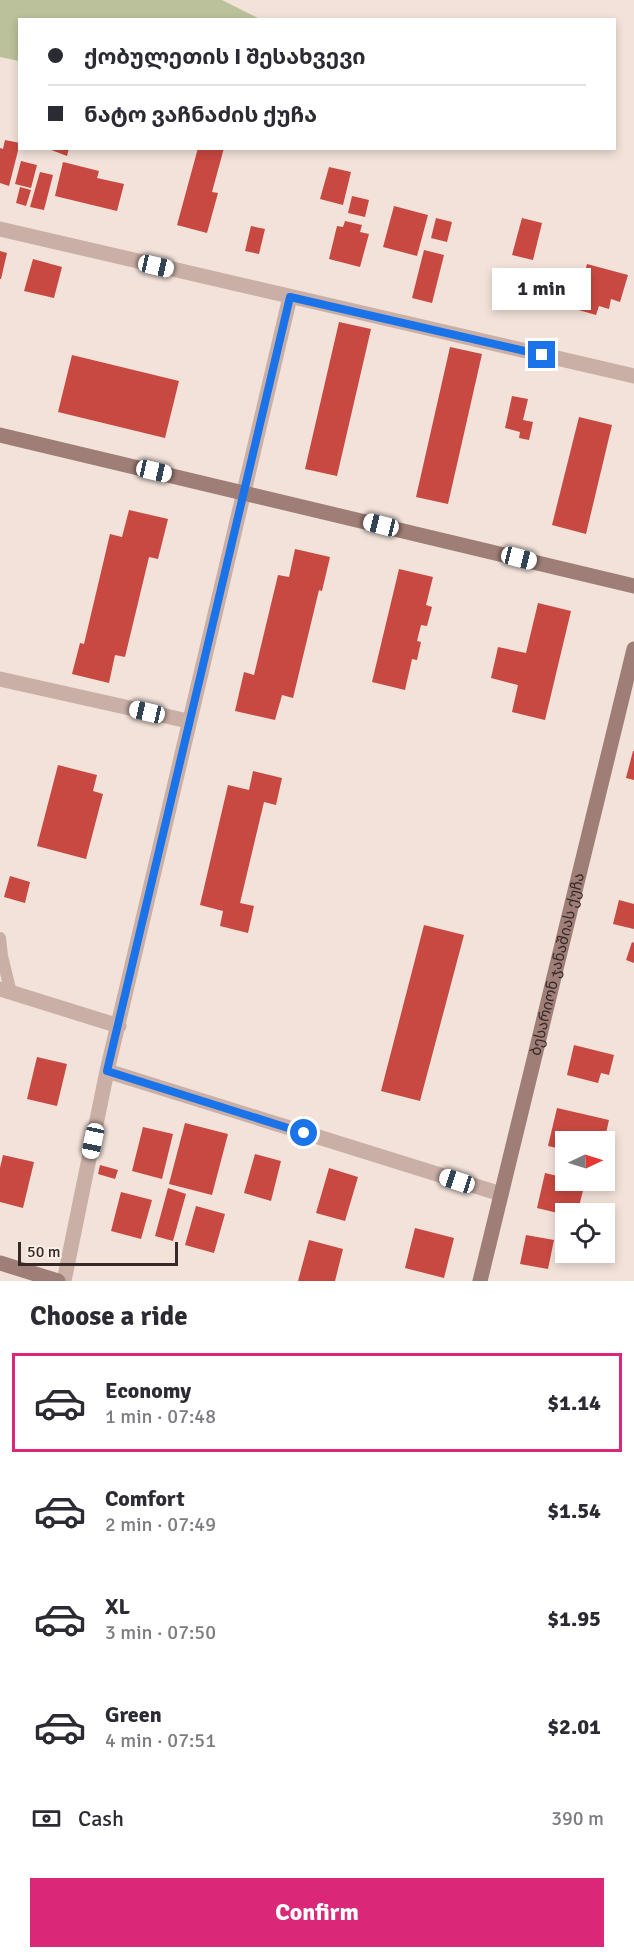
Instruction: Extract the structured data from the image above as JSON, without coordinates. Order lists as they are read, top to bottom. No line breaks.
{"streets":{"street":["ბესარიონ ჯანაშიას ქუჩა"]},"scale_bar":"50 m","north":"right","page":{"banner":["ქობულეთის I შესახვევი","ნატო ვაჩნაძის ქუჩა"],"bubble":"1 min","scale":"50 m","heading":"Choose a ride","list":[{"name":"Economy","note":"1 min · 07:48","value":"$1.14"},{"name":"Comfort","note":"2 min · 07:49","value":"$1.54"},{"name":"XL","note":"3 min · 07:50","value":"$1.95"},{"name":"Green","note":"4 min · 07:51","value":"$2.01"}],"pay":["Cash","390 m"],"buttons":"Confirm"}}
